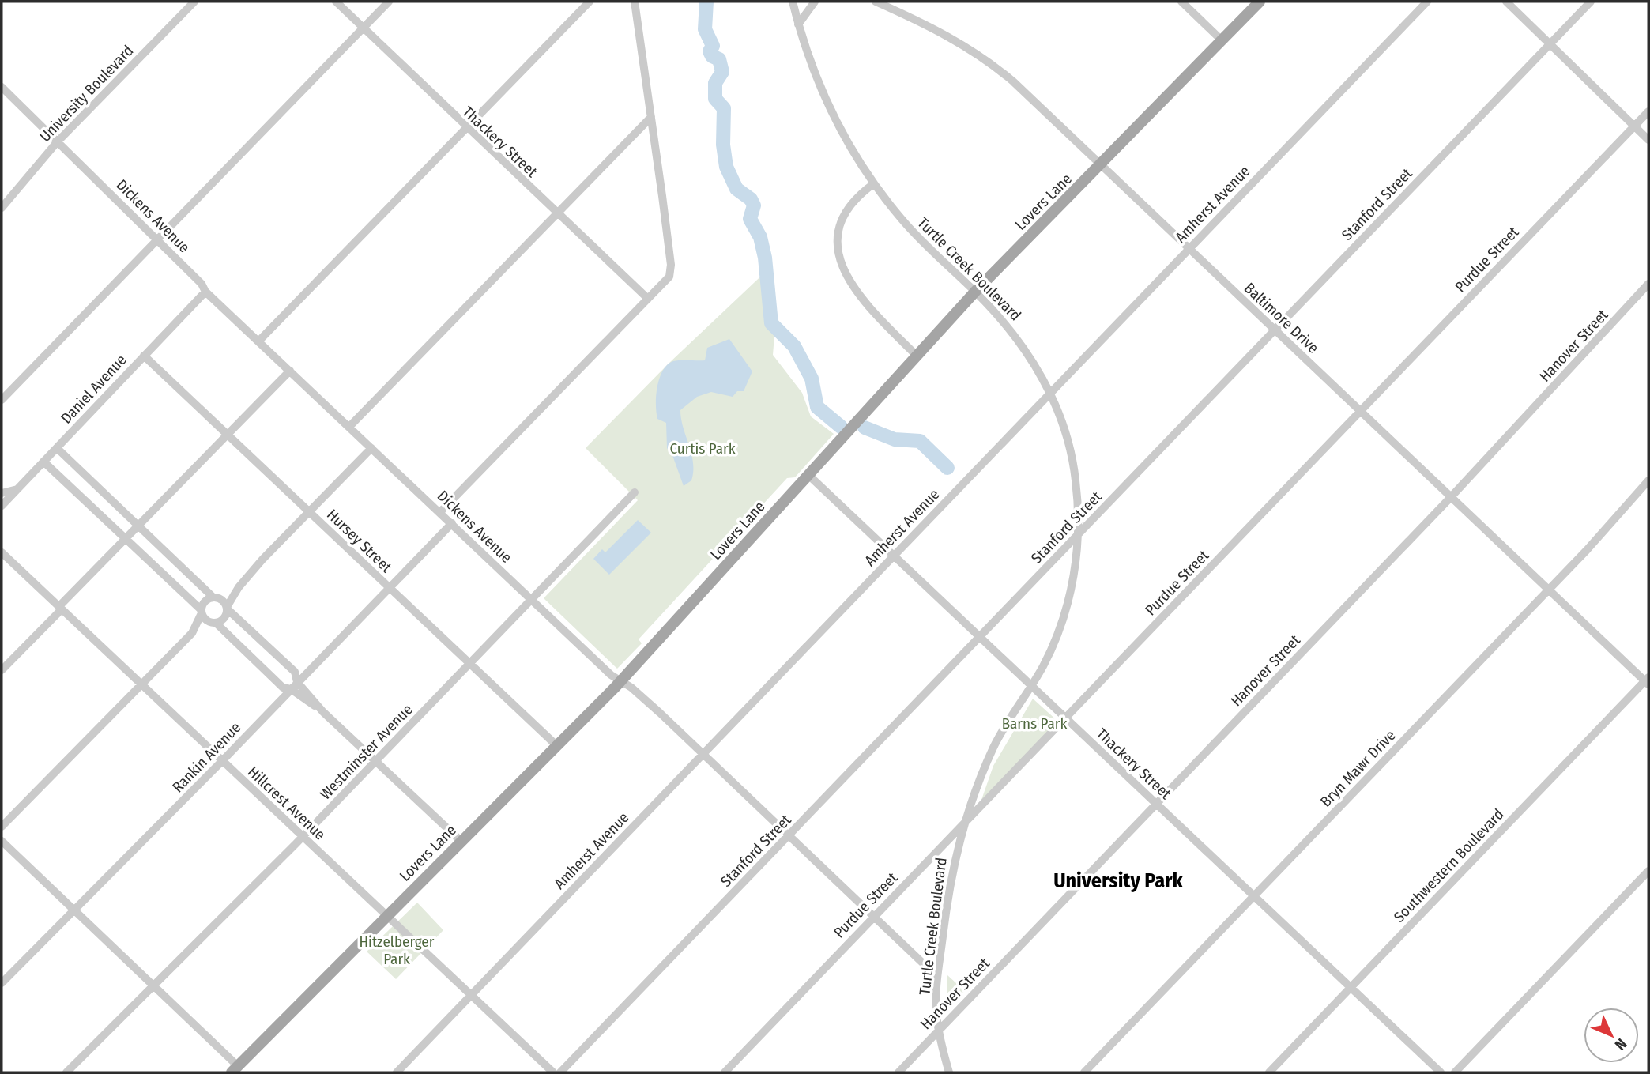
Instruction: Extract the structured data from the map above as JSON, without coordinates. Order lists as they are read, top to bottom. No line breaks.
{"streets":{"main road":["Lovers Lane"],"street":["University Boulevard","Thackery Street","Amherst Avenue","Stanford Street","Dickens Avenue","Purdue Street","Turtle Creek Boulevard","Baltimore Drive","Hanover Street","Daniel Avenue","Hursey Street","Westminster Avenue","Rankin Avenue","Bryn Mawr Drive","Hillcrest Avenue","Southwestern Boulevard"]},"crossings":[["University Boulevard","Dickens Avenue"],["Thackery Street","Lovers Lane"],["Thackery Street","Amherst Avenue"],["Thackery Street","Stanford Street"],["Thackery Street","Purdue Street"],["Thackery Street","Turtle Creek Boulevard"],["Thackery Street","Hanover Street"],["Thackery Street","Bryn Mawr Drive"],["Thackery Street","Southwestern Boulevard"],["Lovers Lane","Dickens Avenue"],["Lovers Lane","Turtle Creek Boulevard"],["Lovers Lane","Baltimore Drive"],["Lovers Lane","Hursey Street"],["Lovers Lane","Hillcrest Avenue"],["Amherst Avenue","Dickens Avenue"],["Amherst Avenue","Turtle Creek Boulevard"],["Amherst Avenue","Baltimore Drive"],["Amherst Avenue","Hillcrest Avenue"],["Stanford Street","Dickens Avenue"],["Stanford Street","Turtle Creek Boulevard"],["Stanford Street","Baltimore Drive"],["Dickens Avenue","Purdue Street"],["Dickens Avenue","Turtle Creek Boulevard"],["Dickens Avenue","Daniel Avenue"],["Dickens Avenue","Westminster Avenue"],["Dickens Avenue","Rankin Avenue"],["Purdue Street","Turtle Creek Boulevard"],["Purdue Street","Baltimore Drive"],["Turtle Creek Boulevard","Hanover Street"],["Baltimore Drive","Hanover Street"],["Baltimore Drive","Bryn Mawr Drive"],["Baltimore Drive","Southwestern Boulevard"],["Daniel Avenue","Hursey Street"],["Hursey Street","Westminster Avenue"],["Hursey Street","Rankin Avenue"],["Westminster Avenue","Hillcrest Avenue"],["Rankin Avenue","Hillcrest Avenue"]],"districts":["University Park"],"parks":["Curtis Park","Barns Park","Hitzelberger Park"],"north":"bottom right"}
